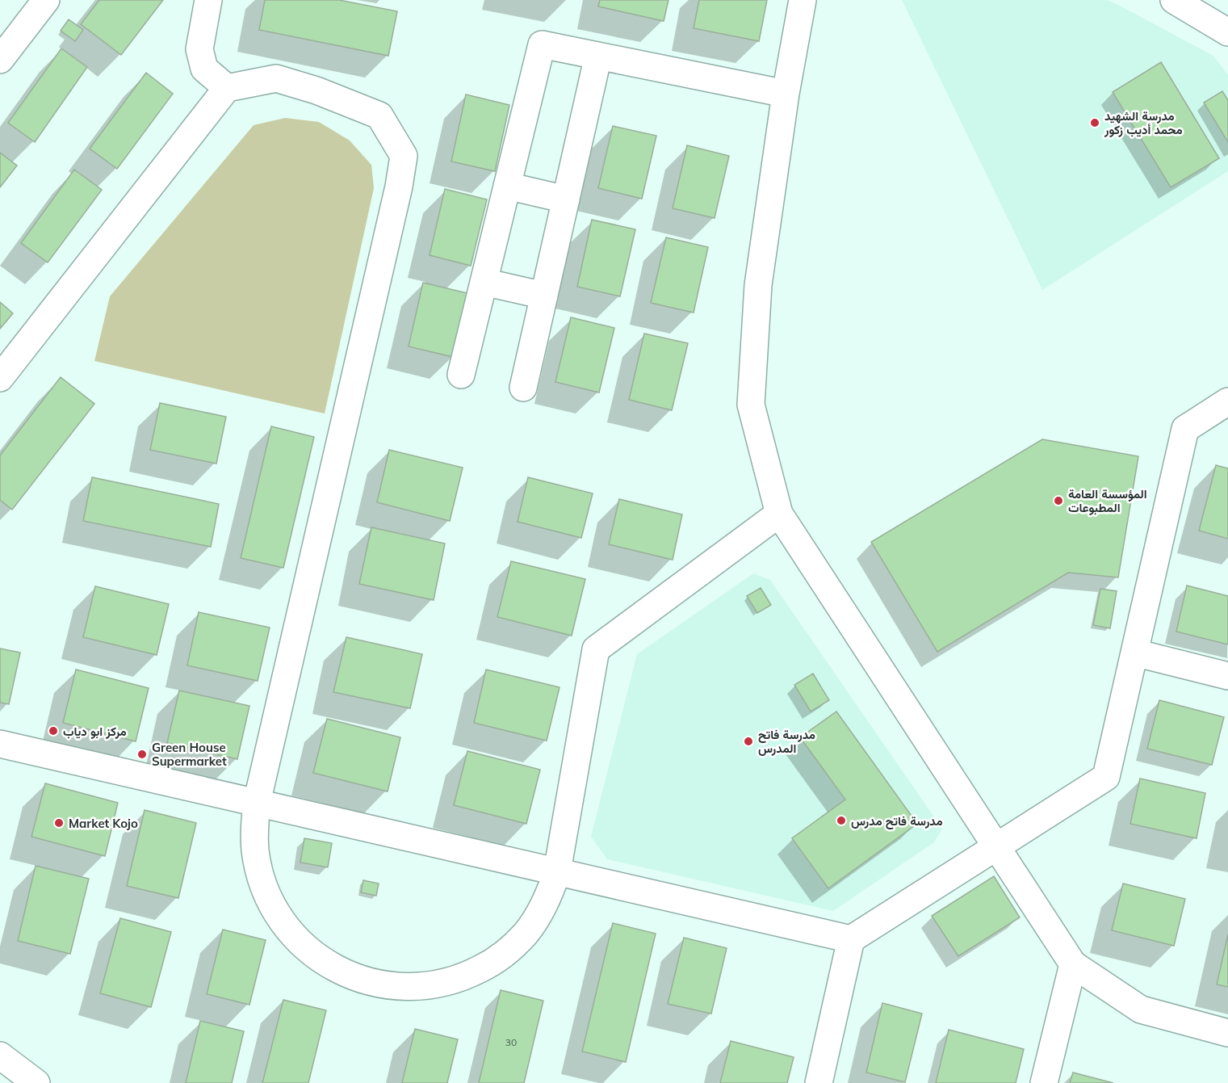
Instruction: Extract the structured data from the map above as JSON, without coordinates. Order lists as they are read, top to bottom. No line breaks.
{"places":["مدرسة الشهيد محمد أديب زكور","المؤسسة العامة المطبوعات","مركز ابو دياب","مدرسة فاتح المدرس","Green House Supermarket","مدرسة فاتح مدرس","Market Kojo"],"house_numbers":["30"]}
